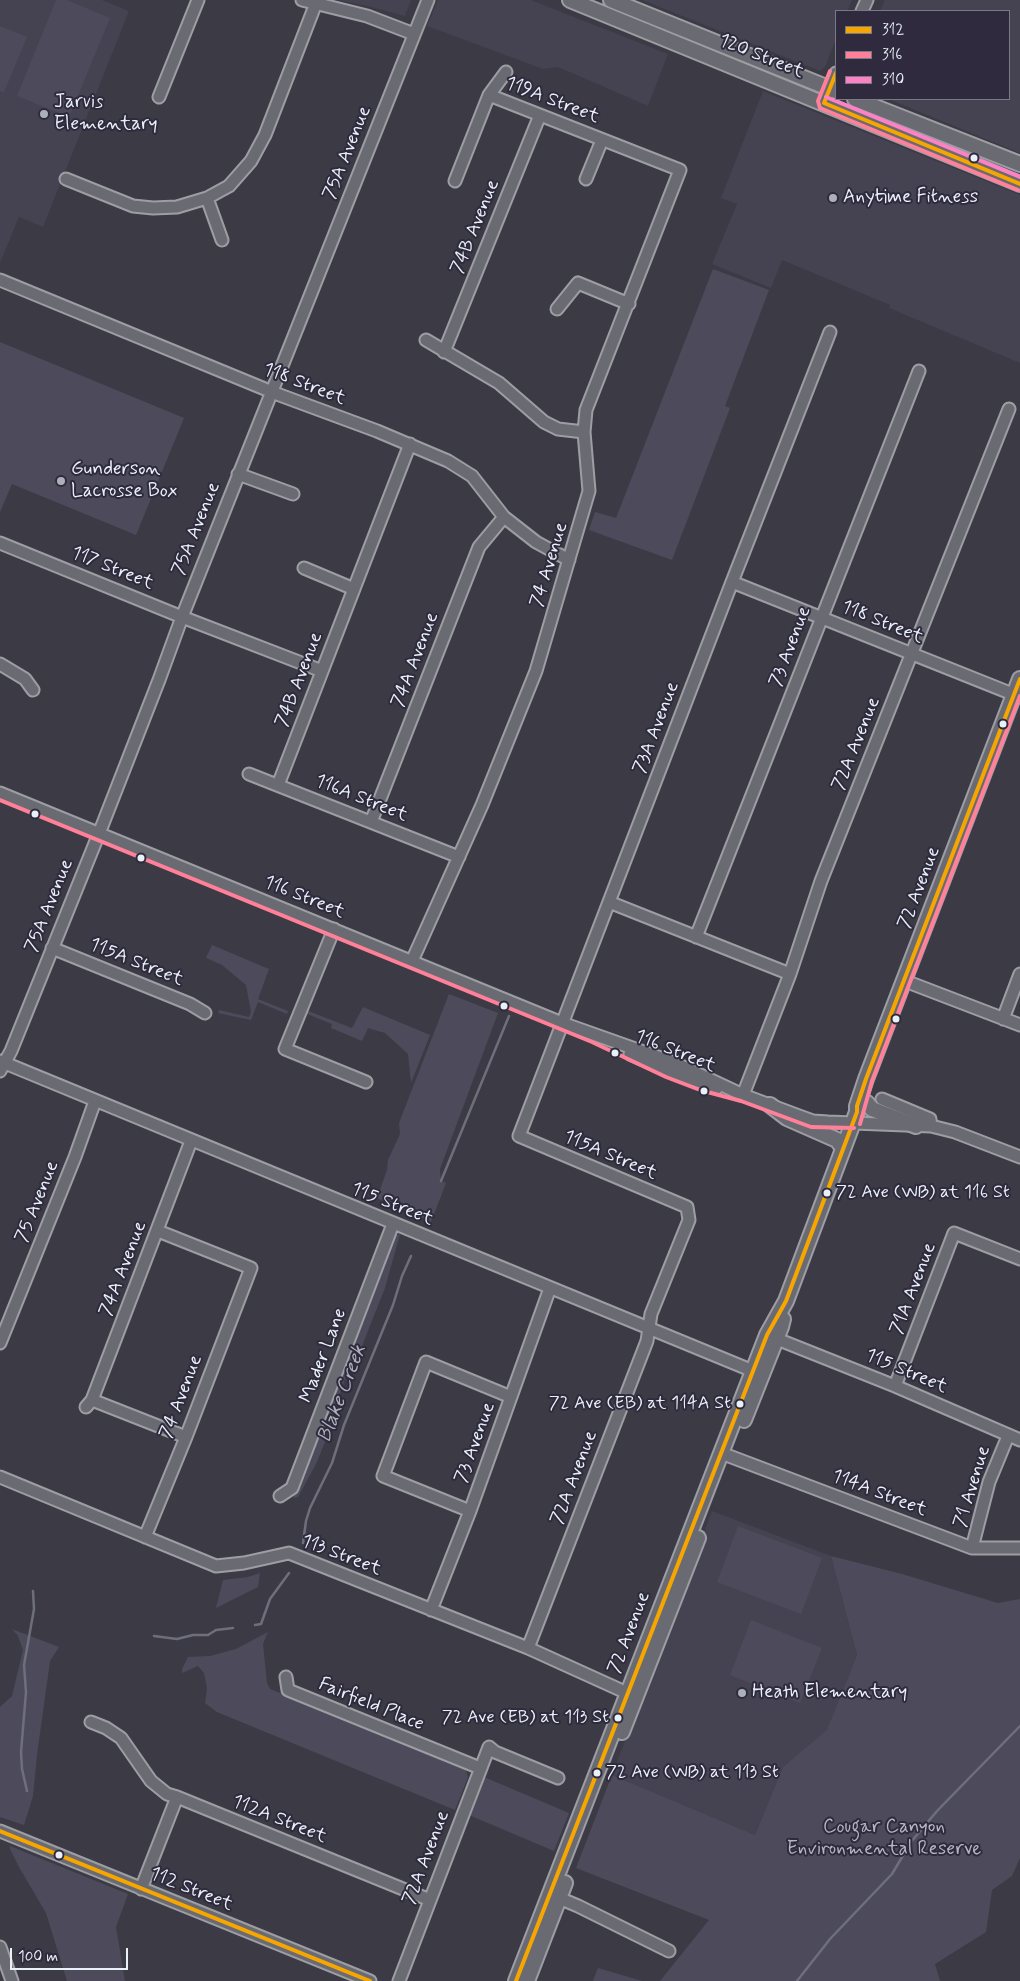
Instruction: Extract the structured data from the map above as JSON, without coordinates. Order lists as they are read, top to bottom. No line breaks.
{"streets":{"main road":["120 Street","72 Avenue"],"street":["119A Street","75A Avenue","74B Avenue","118 Street","74 Avenue","117 Street","73 Avenue","74A Avenue","73A Avenue","72A Avenue","116A Street","116 Street","115A Street","75 Avenue","115 Street","71A Avenue","Mader Lane","71 Avenue","114A Street","113 Street","Fairfield Place","112A Street","112 Street"]},"crossings":[["119A Street","74B Avenue"],["119A Street","74 Avenue"],["75A Avenue","118 Street"],["75A Avenue","117 Street"],["75A Avenue","116 Street"],["75A Avenue","115A Street"],["75A Avenue","115 Street"],["74B Avenue","118 Street"],["74B Avenue","117 Street"],["74B Avenue","116A Street"],["118 Street","74 Avenue"],["118 Street","73 Avenue"],["118 Street","74A Avenue"],["118 Street","73A Avenue"],["118 Street","72A Avenue"],["118 Street","72 Avenue"],["74 Avenue","74A Avenue"],["74 Avenue","116A Street"],["74 Avenue","116 Street"],["74 Avenue","113 Street"],["73 Avenue","115 Street"],["73 Avenue","113 Street"],["74A Avenue","116A Street"],["74A Avenue","115 Street"],["73A Avenue","116 Street"],["73A Avenue","115A Street"],["72A Avenue","116 Street"],["72A Avenue","115A Street"],["72A Avenue","115 Street"],["72A Avenue","113 Street"],["72A Avenue","Fairfield Place"],["72A Avenue","112A Street"],["72 Avenue","116 Street"],["72 Avenue","115 Street"],["72 Avenue","114A Street"],["72 Avenue","113 Street"],["75 Avenue","115 Street"],["115 Street","71A Avenue"],["115 Street","Mader Lane"],["115 Street","71 Avenue"],["71 Avenue","114A Street"]],"water":["Blake Creek"],"parks":["Cougar Canyon Environmental Reserve"],"places":["Jarvis Elementary","Anytime Fitness","Gunderson Lacrosse Box","72 Ave (WB) at 116 St","72 Ave (EB) at 114A St","Heath Elementary","72 Ave (EB) at 113 St","72 Ave (WB) at 113 St"],"lines":["transit line 316","transit line 312","transit line 310"],"legend":["312","316","310"],"scale_bar":"100 m"}
